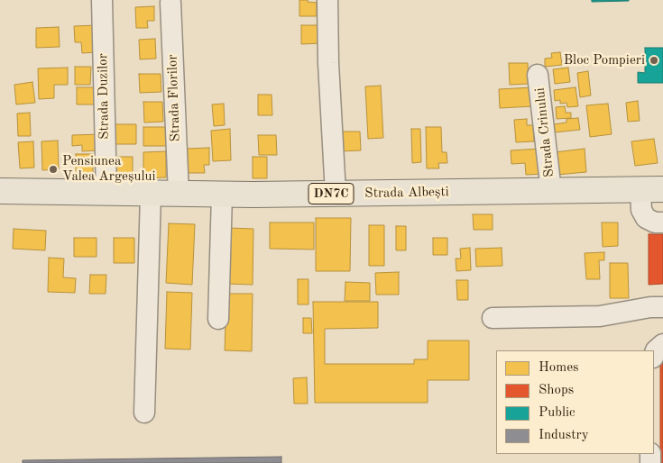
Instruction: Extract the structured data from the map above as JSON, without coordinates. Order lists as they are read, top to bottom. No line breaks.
{"streets":{"main road":["Strada Albești","DN7C"],"street":["Strada Duzilor","Strada Florilor","Strada Crinului"]},"crossings":[["Strada Duzilor","Strada Albești"],["Strada Florilor","Strada Albești"],["Strada Crinului","Strada Albești"]],"places":["Bloc Pompieri","Pensiunea Valea Argeșului"],"legend":["Homes","Shops","Public","Industry"]}
